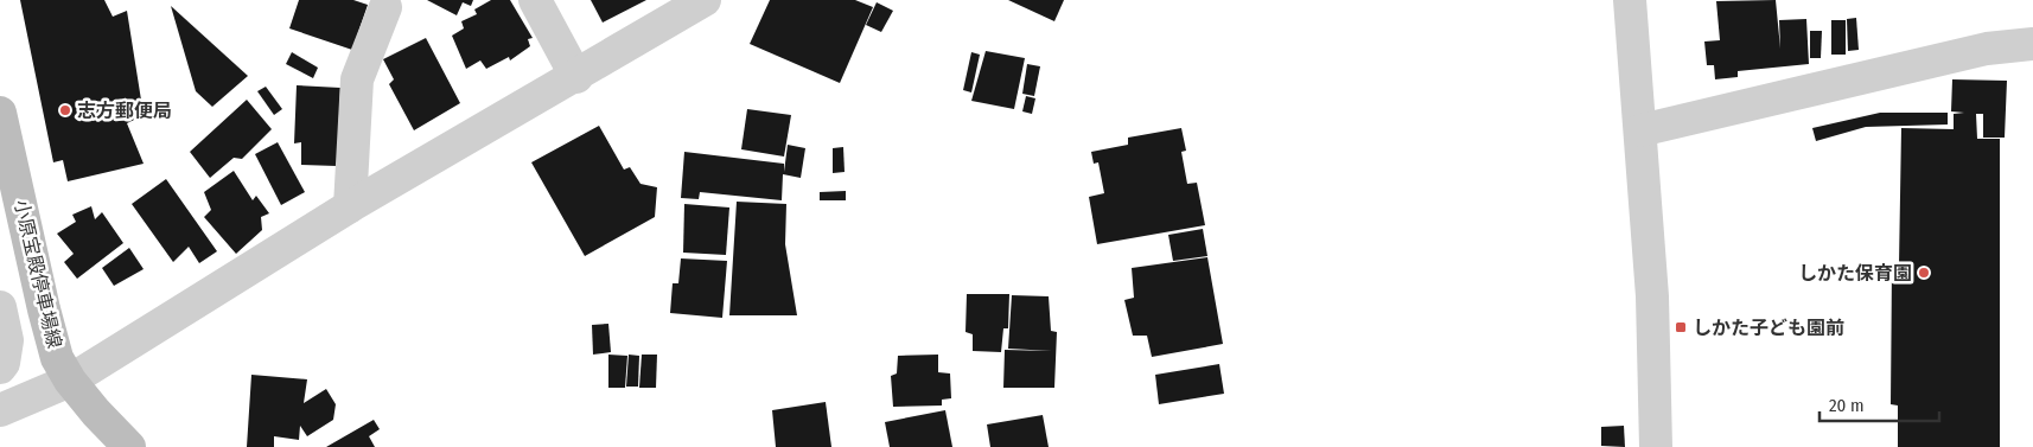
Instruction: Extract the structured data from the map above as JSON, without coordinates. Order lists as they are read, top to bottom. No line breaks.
{"streets":{"main road":["小原宝殿停車場線"]},"places":{"other":["志方郵便局","しかた保育園"],"transit":["しかた子ども園前"]},"scale_bar":"20 m"}
